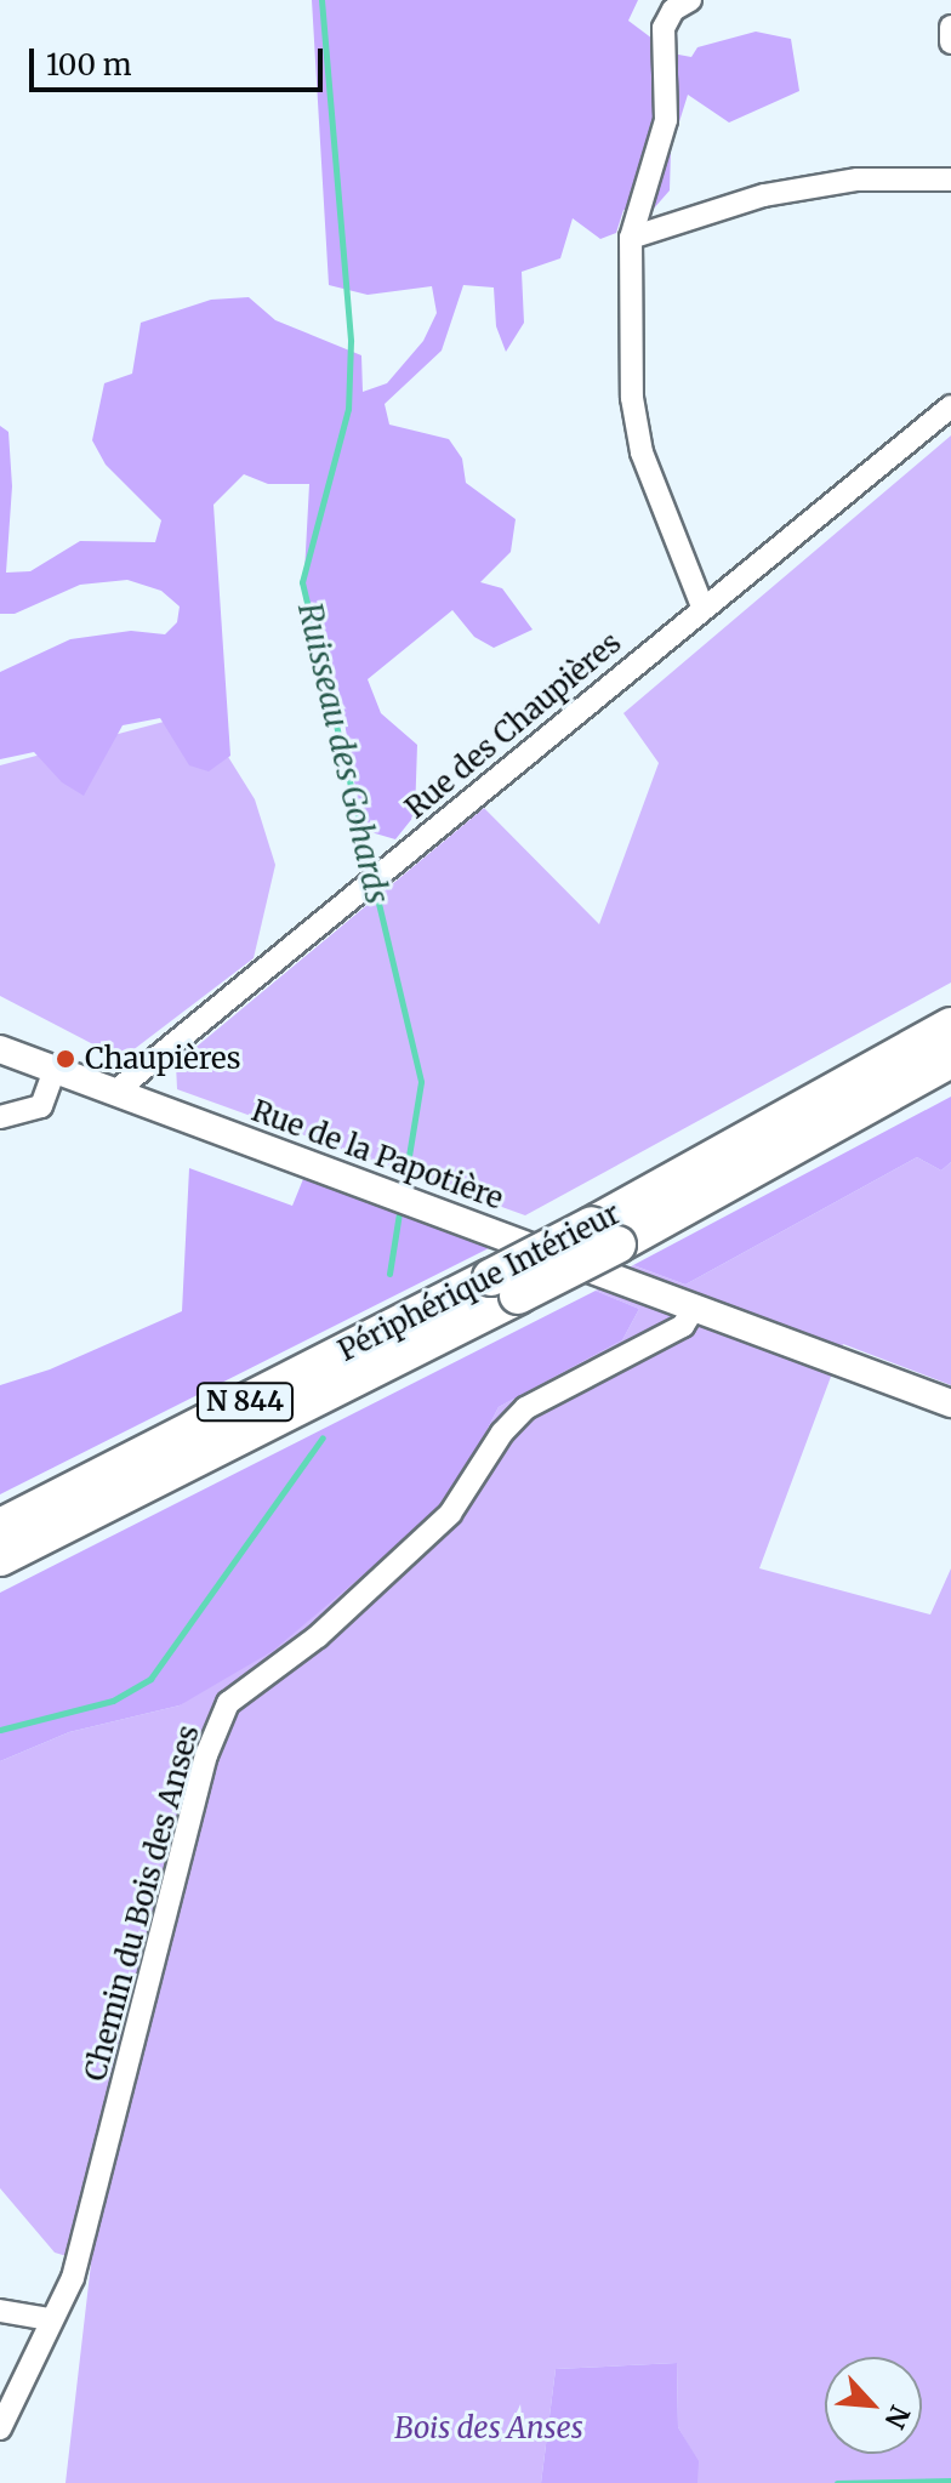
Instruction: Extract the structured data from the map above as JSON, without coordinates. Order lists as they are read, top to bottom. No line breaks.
{"streets":{"highway":["Périphérique Intérieur","N 844"],"street":["Rue des Chaupières","Rue de la Papotière","Chemin du Bois des Anses"]},"crossings":[["Rue des Chaupières","Rue de la Papotière"],["Rue de la Papotière","Chemin du Bois des Anses"],["Périphérique Intérieur","N 844"]],"water":["Ruisseau des Gohards"],"parks":["Bois des Anses"],"places":["Chaupières"],"scale_bar":"100 m","north":"bottom right"}
